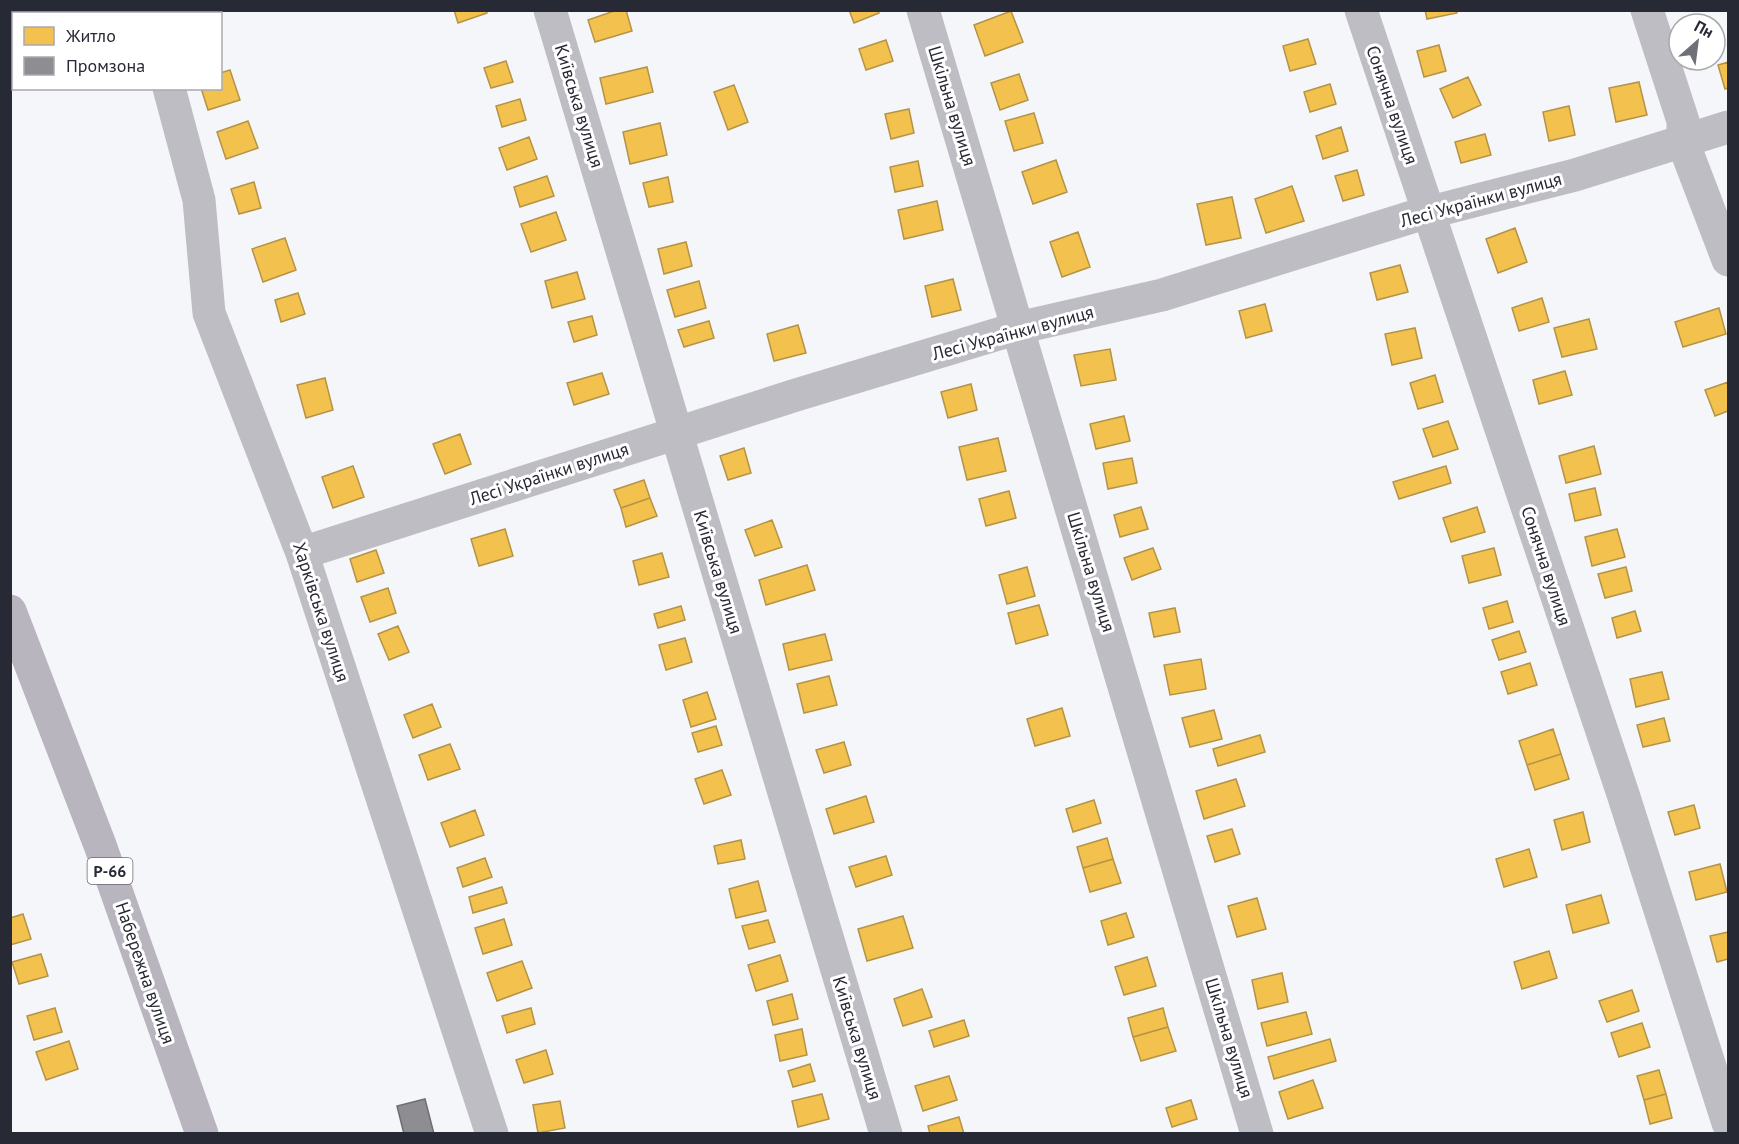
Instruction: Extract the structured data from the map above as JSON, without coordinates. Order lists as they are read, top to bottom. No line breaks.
{"streets":{"main road":["Р-66","Набережна вулиця"],"street":["Сонячна вулиця","Київська вулиця","Шкільна вулиця","Лесі Українки вулиця","Харківська вулиця"]},"crossings":[["Сонячна вулиця","Лесі Українки вулиця"],["Київська вулиця","Лесі Українки вулиця"],["Шкільна вулиця","Лесі Українки вулиця"],["Лесі Українки вулиця","Харківська вулиця"]],"legend":["Житло","Промзона"],"north":"top right"}
